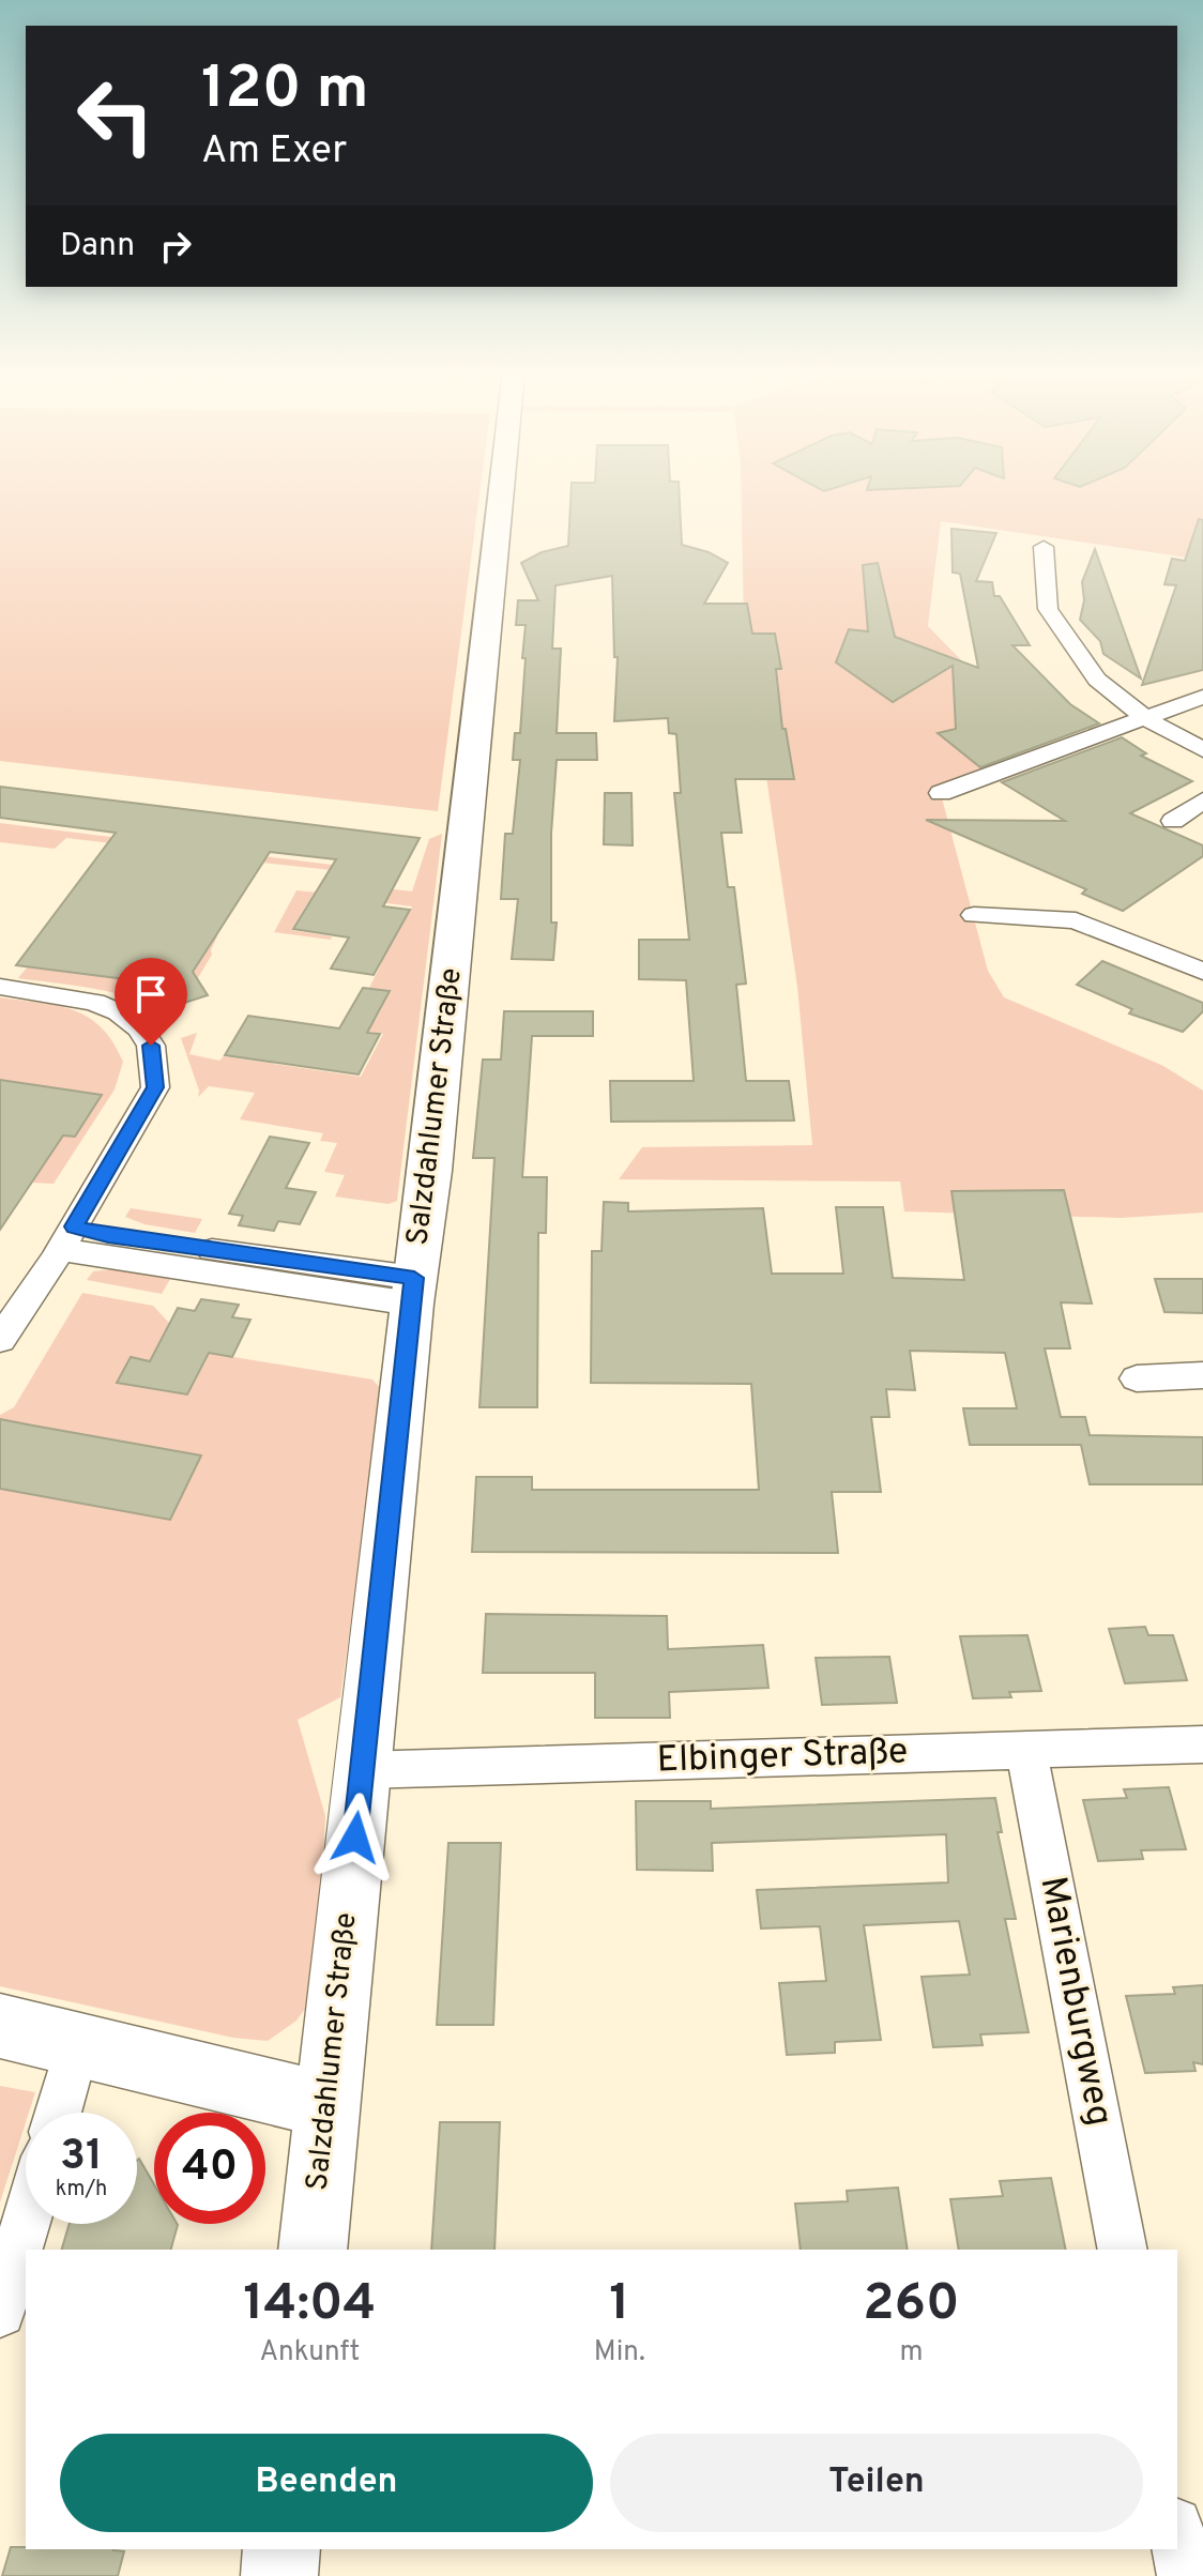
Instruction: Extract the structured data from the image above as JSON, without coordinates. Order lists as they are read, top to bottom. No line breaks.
{"streets":{"street":["Salzdahlumer Straße","Elbinger Straße","Marienburgweg"]},"crossings":[["Salzdahlumer Straße","Elbinger Straße"],["Elbinger Straße","Marienburgweg"]],"page":{"turn":["120 m","Am Exer"],"then":"Dann","speed":"31 km/h","limit":"40","eta":["14:04","Ankunft","1","Min.","260","m"],"buttons":["Beenden","Teilen"]}}
